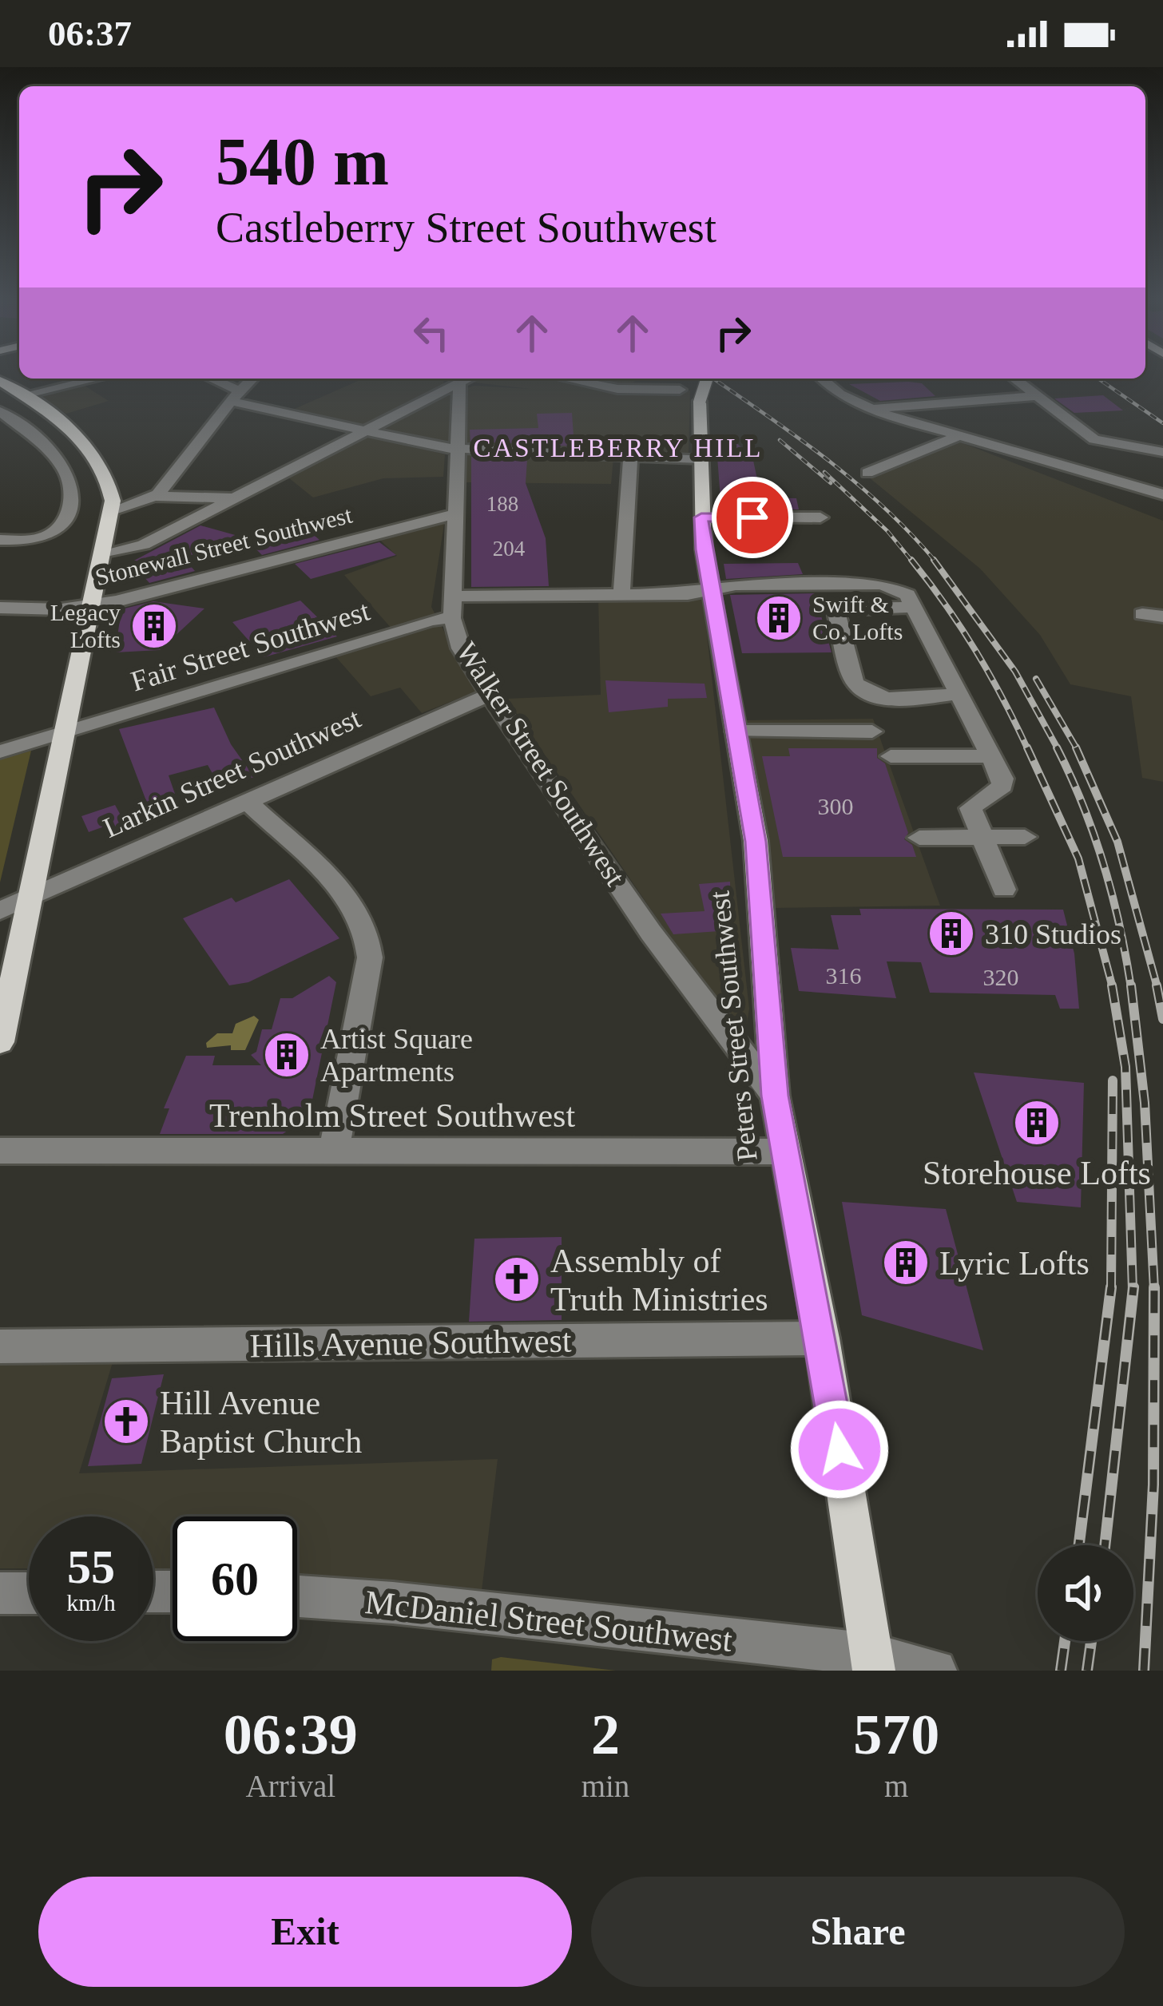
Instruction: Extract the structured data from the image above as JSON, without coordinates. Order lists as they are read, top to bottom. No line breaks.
{"streets":{"main road":["Peters Street Southwest"],"street":["Stonewall Street Southwest","Fair Street Southwest","Walker Street Southwest","Larkin Street Southwest","Trenholm Street Southwest","Hills Avenue Southwest","McDaniel Street Southwest"]},"crossings":[["Stonewall Street Southwest","Walker Street Southwest"],["Fair Street Southwest","Walker Street Southwest"],["Fair Street Southwest","Peters Street Southwest"],["Walker Street Southwest","Larkin Street Southwest"],["Walker Street Southwest","Peters Street Southwest"],["Peters Street Southwest","Trenholm Street Southwest"],["Peters Street Southwest","Hills Avenue Southwest"],["Peters Street Southwest","McDaniel Street Southwest"]],"districts":["CASTLEBERRY HILL"],"places":{"building":["Swift & Co. Lofts","Legacy Lofts","310 Studios","Artist Square Apartments","Storehouse Lofts","Lyric Lofts"],"church":["Assembly of Truth Ministries","Hill Avenue Baptist Church"]},"house_numbers":["188","204","300","316","320"],"page":{"status":"06:37","turn":["540 m","Castleberry Street Southwest"],"speed":"55 km/h","limit":"60","eta":["06:39","Arrival","2","min","570","m"],"buttons":["Exit","Share"]}}
